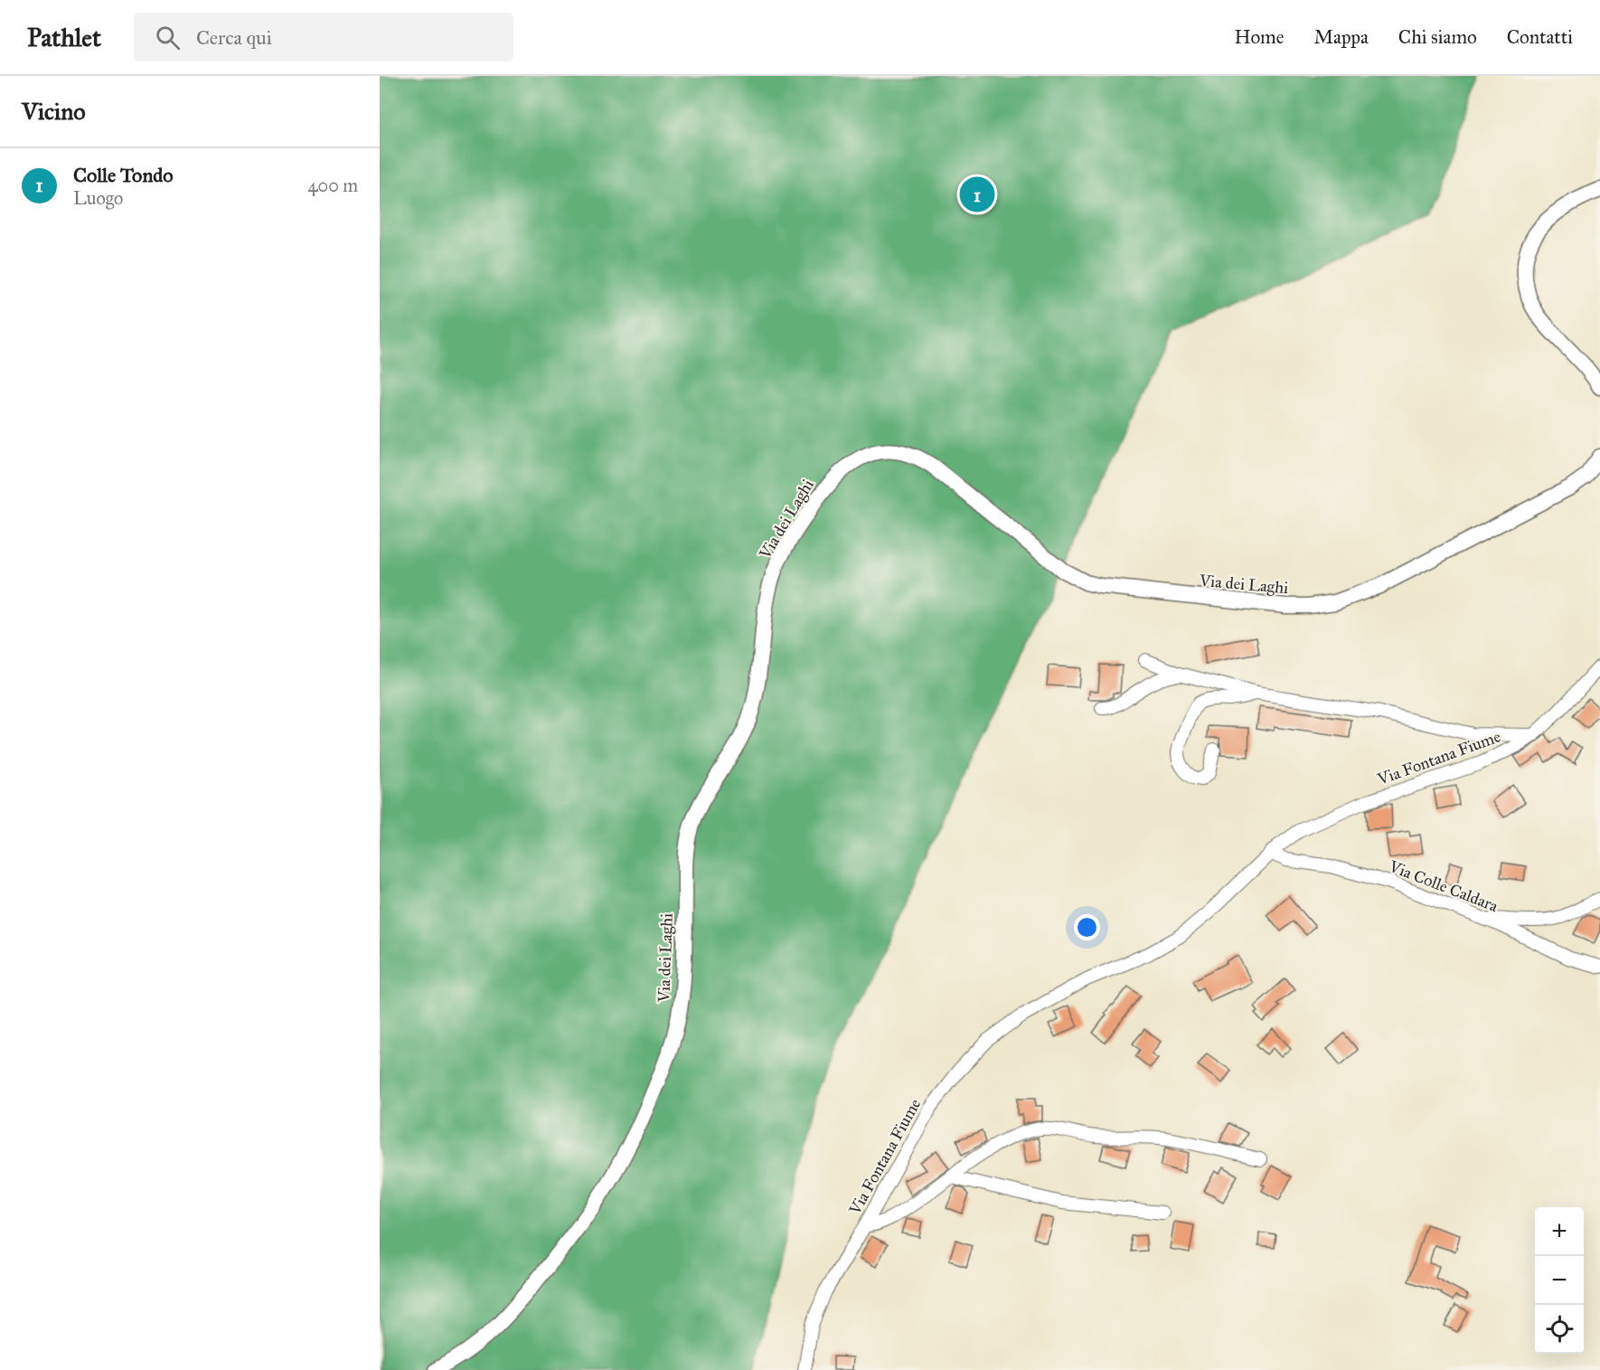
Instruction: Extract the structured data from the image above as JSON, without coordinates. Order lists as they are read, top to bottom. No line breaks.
{"streets":{"main road":["Via dei Laghi"],"street":["Via Fontana Fiume","Via Colle Caldara"]},"crossings":[["Via Fontana Fiume","Via Colle Caldara"]],"page":{"header":"Pathlet","search":"Cerca qui","nav":["Home","Mappa","Chi siamo","Contatti"],"heading":"Vicino","list":[{"mark":"1","name":"Colle Tondo","note":"Luogo","value":"400 m"}],"pins":"1","map_buttons":["+","−"]}}
